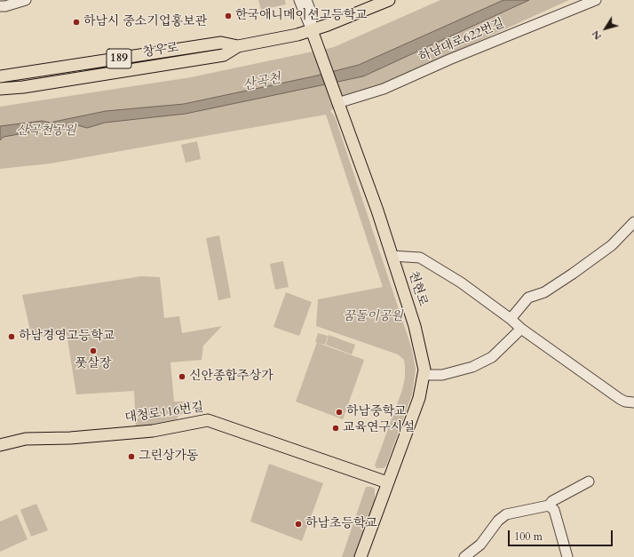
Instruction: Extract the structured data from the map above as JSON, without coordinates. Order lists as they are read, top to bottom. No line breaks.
{"streets":{"main road":["창우로","189","천현로","대청로116번길"],"street":["하남대로622번길"]},"crossings":[["하남대로622번길","천현로"],["창우로","천현로"],["천현로","대청로116번길"]],"water":["산곡천"],"parks":["산곡천공원","꿈돌이공원"],"places":["한국애니메이션고등학교","하남시 중소기업홍보관","하남경영고등학교","풋살장","신안종합주상가","하남중학교","교육연구시설","그린상가동","하남초등학교"],"scale_bar":"100 m","north":"bottom left"}
